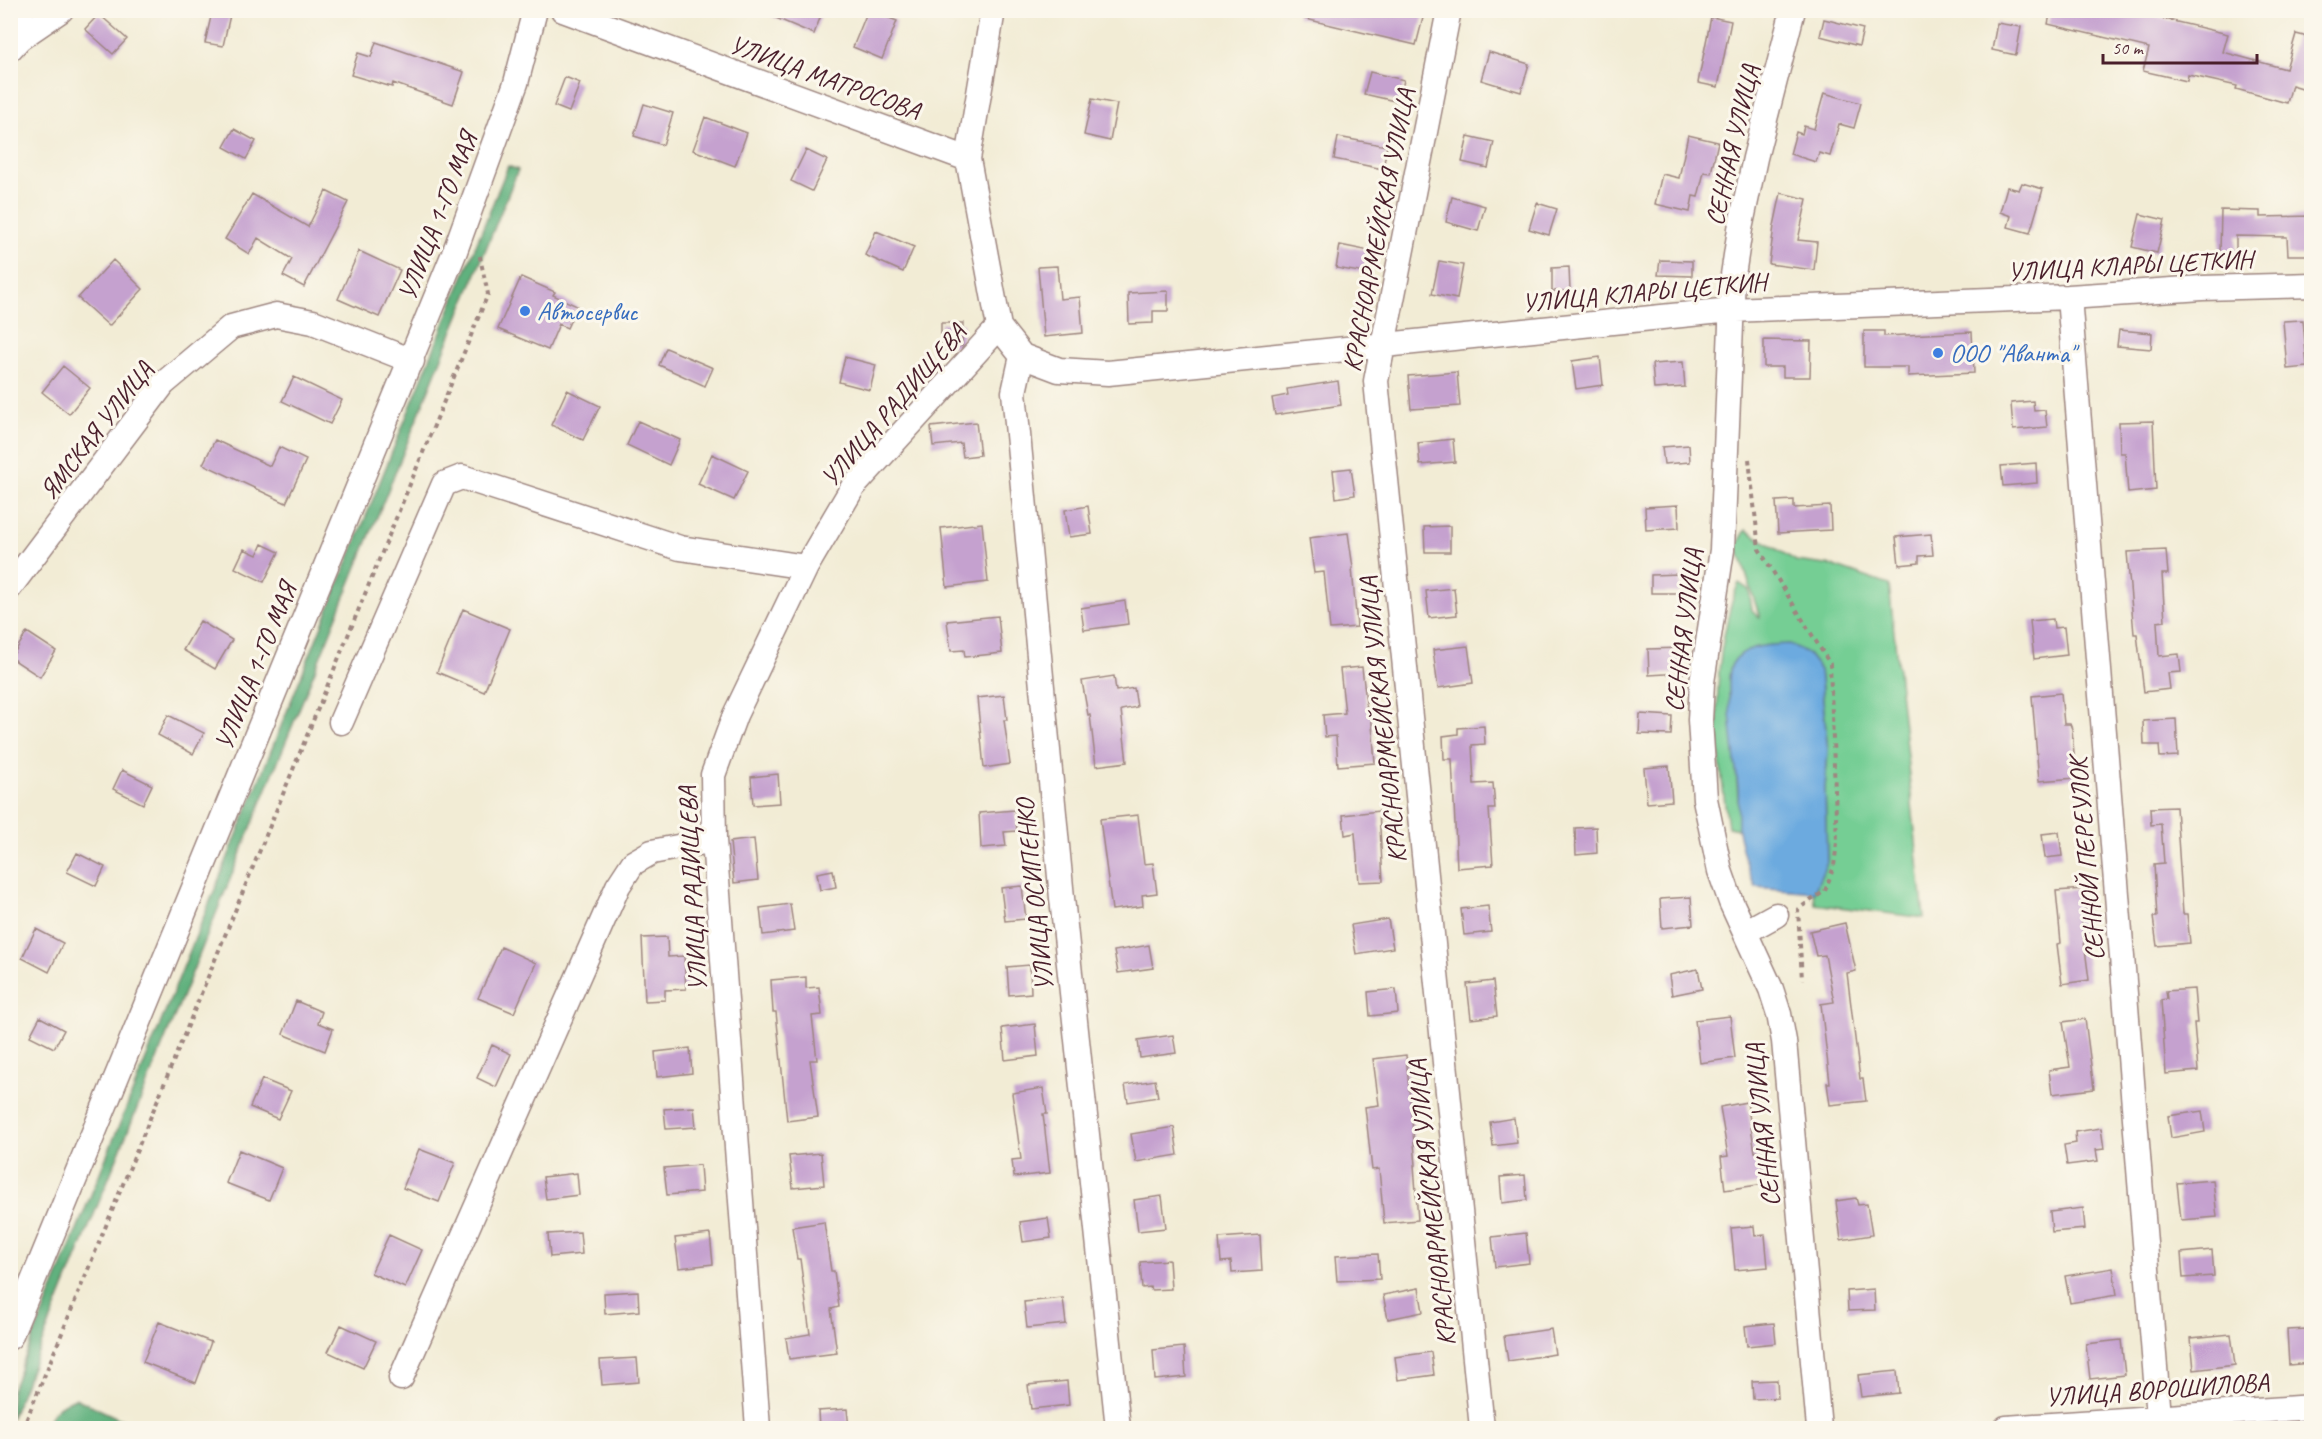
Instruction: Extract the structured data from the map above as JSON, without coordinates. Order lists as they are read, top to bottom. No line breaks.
{"streets":{"street":["УЛИЦА МАТРОСОВА","СЕННАЯ УЛИЦА","УЛИЦА 1-ГО МАЯ","КРАСНОАРМЕЙСКАЯ УЛИЦА","УЛИЦА КЛАРЫ ЦЕТКИН","УЛИЦА РАДИЩЕВА","ЯМСКАЯ УЛИЦА","СЕННОЙ ПЕРЕУЛОК","УЛИЦА ОСИПЕНКО","УЛИЦА ВОРОШИЛОВА"]},"crossings":[["СЕННАЯ УЛИЦА","УЛИЦА КЛАРЫ ЦЕТКИН"],["УЛИЦА 1-ГО МАЯ","ЯМСКАЯ УЛИЦА"],["КРАСНОАРМЕЙСКАЯ УЛИЦА","УЛИЦА КЛАРЫ ЦЕТКИН"],["УЛИЦА КЛАРЫ ЦЕТКИН","СЕННОЙ ПЕРЕУЛОК"],["УЛИЦА КЛАРЫ ЦЕТКИН","УЛИЦА ОСИПЕНКО"],["СЕННОЙ ПЕРЕУЛОК","УЛИЦА ВОРОШИЛОВА"]],"places":["Автосервис","ООО \"Аванта\""],"scale_bar":"50 m"}
